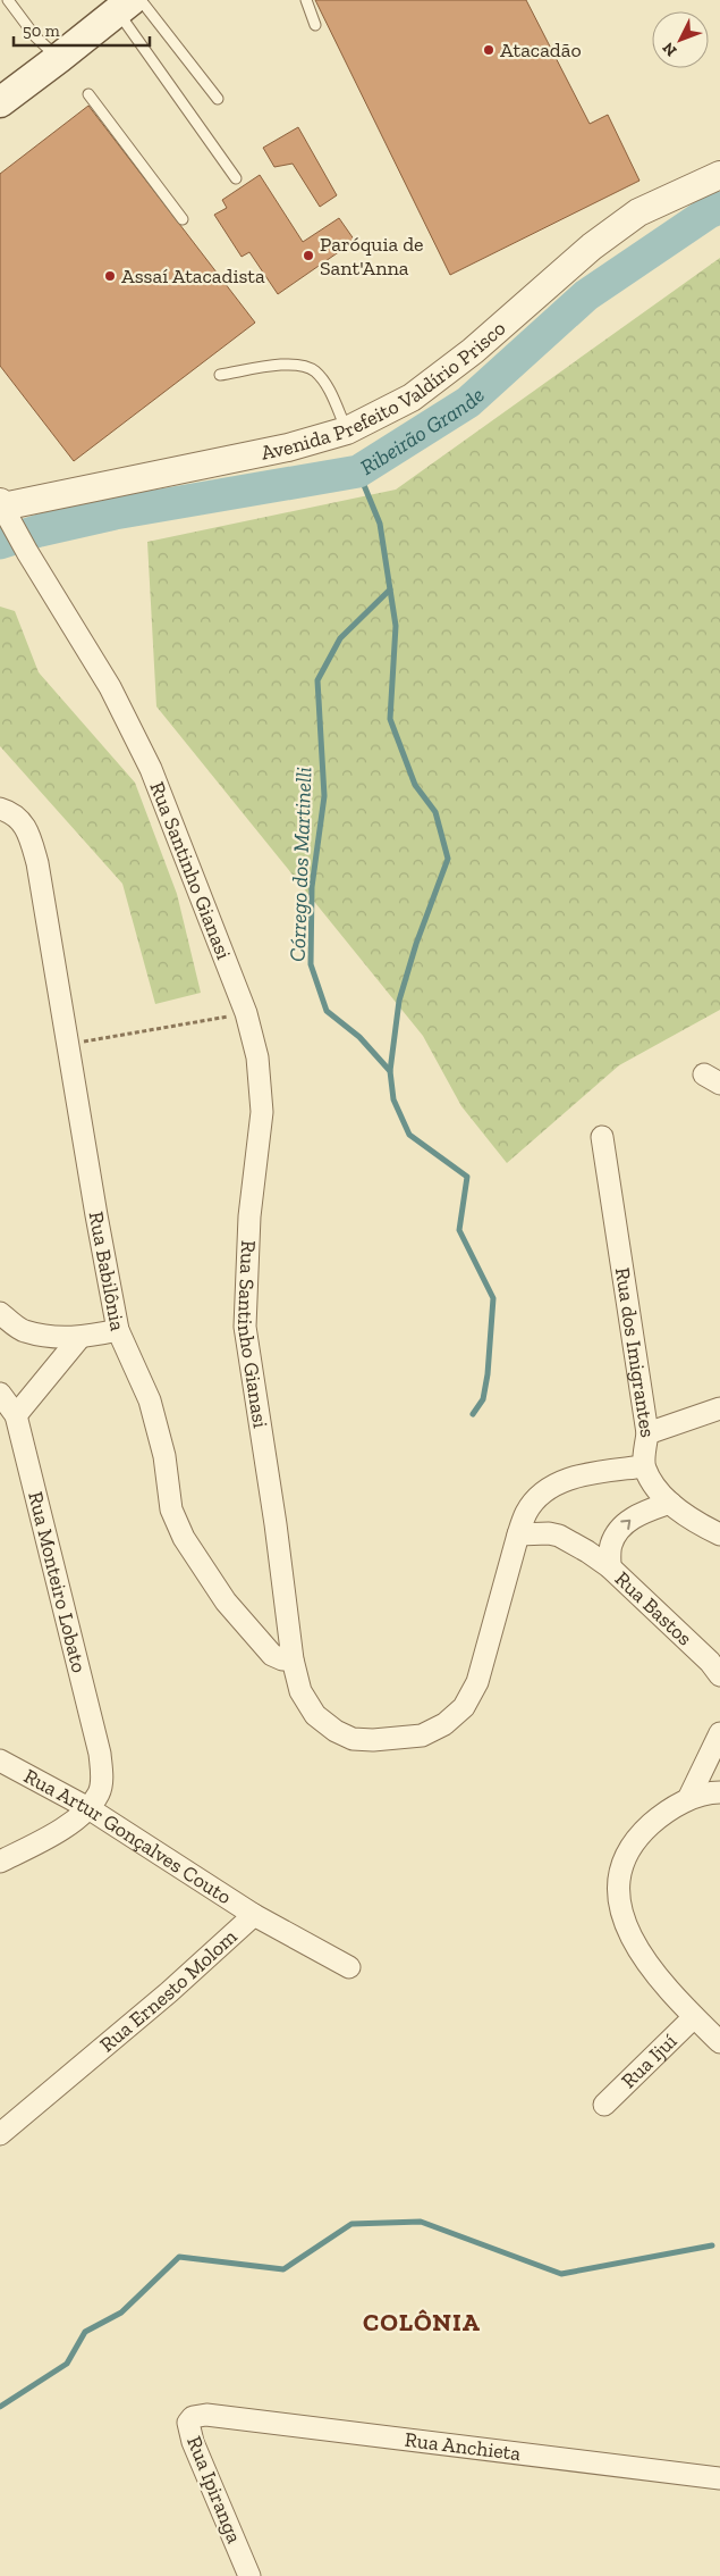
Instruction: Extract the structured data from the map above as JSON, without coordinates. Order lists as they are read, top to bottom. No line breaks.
{"streets":{"street":["Avenida Prefeito Valdírio Prisco","Rua Santinho Gianasi","Rua Babilônia","Rua dos Imigrantes","Rua Monteiro Lobato","Rua Bastos","Rua Artur Gonçalves Couto","Rua Ernesto Molom","Rua Ijuí","Rua Anchieta","Rua Ipiranga"]},"crossings":[["Avenida Prefeito Valdírio Prisco","Rua Santinho Gianasi"],["Rua Santinho Gianasi","Rua Babilônia"],["Rua Santinho Gianasi","Rua dos Imigrantes"],["Rua Santinho Gianasi","Rua Bastos"],["Rua dos Imigrantes","Rua Bastos"],["Rua Monteiro Lobato","Rua Artur Gonçalves Couto"],["Rua Artur Gonçalves Couto","Rua Ernesto Molom"],["Rua Anchieta","Rua Ipiranga"]],"districts":["COLÔNIA"],"water":["Ribeirão Grande","Córrego dos Martinelli"],"places":["Atacadão","Paróquia de Sant'Anna","Assaí Atacadista"],"scale_bar":"50 m","north":"bottom left"}
